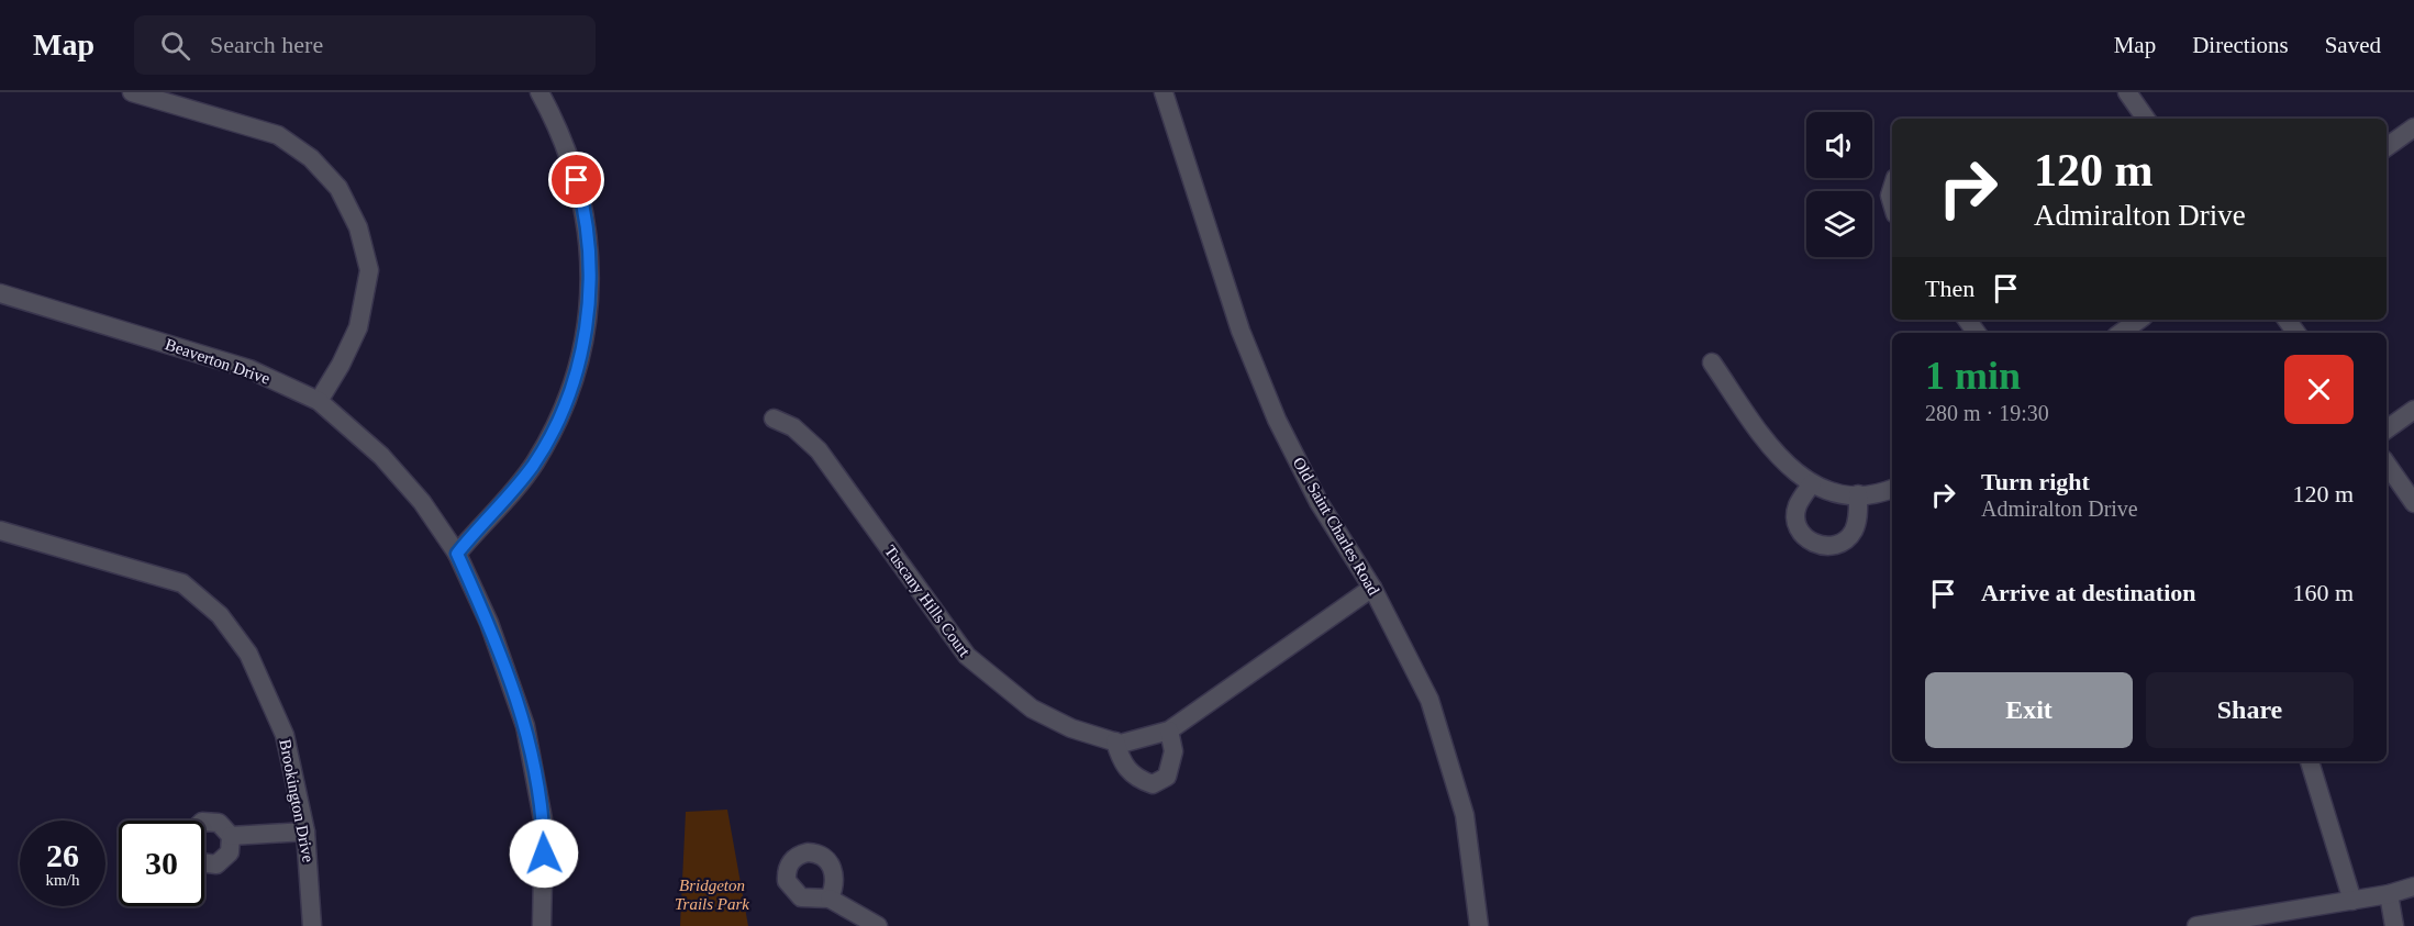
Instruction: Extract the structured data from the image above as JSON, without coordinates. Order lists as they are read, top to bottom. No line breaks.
{"streets":{"street":["Beaverton Drive","Old Saint Charles Road","Tuscany Hills Court","Brookington Drive"]},"crossings":[["Old Saint Charles Road","Tuscany Hills Court"]],"parks":["Bridgeton Trails Park"],"page":{"header":"Map","search":"Search here","nav":["Map","Directions","Saved"],"turn":["120 m","Admiralton Drive"],"then":"Then","heading":["1 min","280 m · 19:30"],"list":[{"name":"Turn right","note":"Admiralton Drive","value":"120 m"},{"name":"Arrive at destination","value":"160 m"}],"buttons":["Exit","Share"],"speed":"26 km/h","limit":"30"}}
